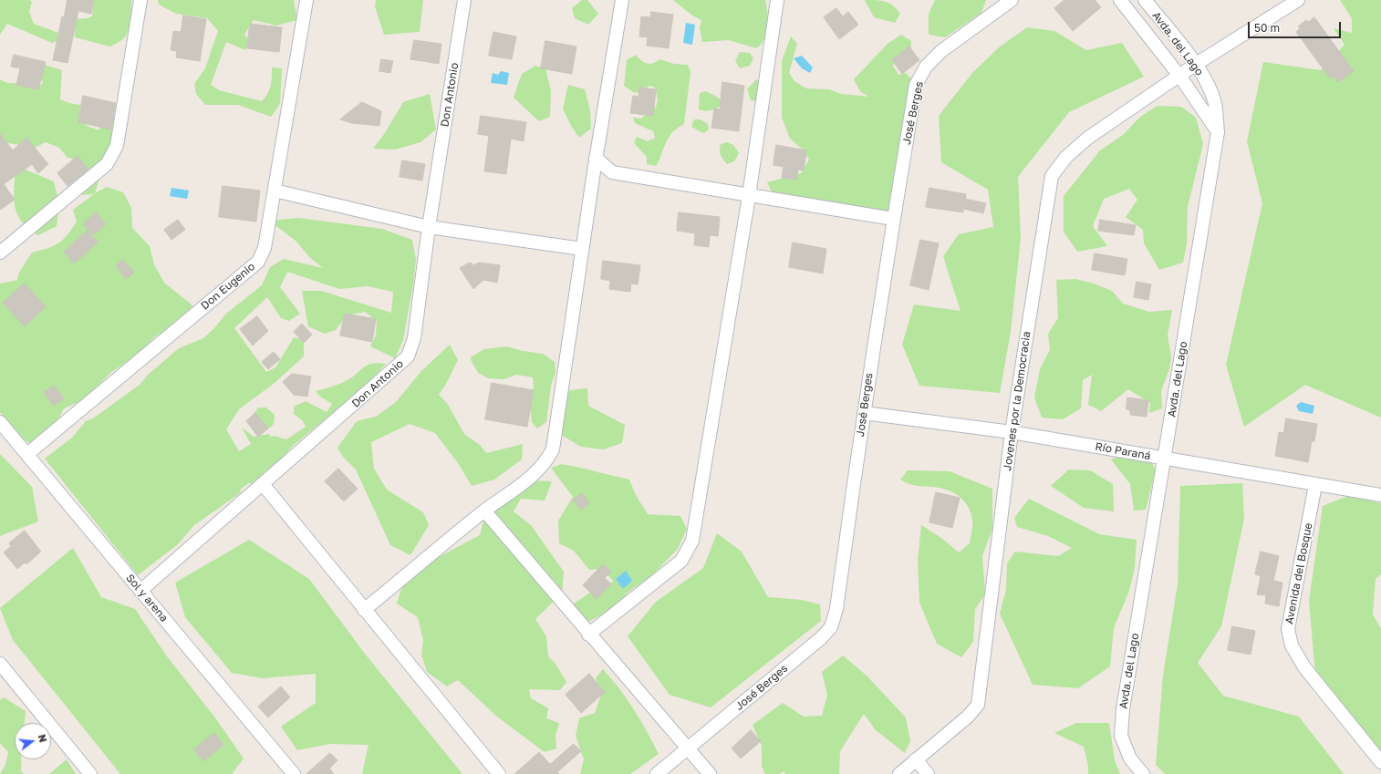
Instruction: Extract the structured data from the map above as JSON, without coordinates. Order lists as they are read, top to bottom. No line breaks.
{"streets":{"street":["Avda. del Lago","Don Antonio","José Berges","Don Eugenio","Jovenes por la Democracia","Río Paraná","Avenida del Bosque","Sol y arena"]},"crossings":[["Avda. del Lago","Jovenes por la Democracia"],["Avda. del Lago","Río Paraná"],["Don Antonio","Sol y arena"],["José Berges","Río Paraná"],["Don Eugenio","Sol y arena"],["Jovenes por la Democracia","Río Paraná"],["Río Paraná","Avenida del Bosque"]],"scale_bar":"50 m","north":"right"}
